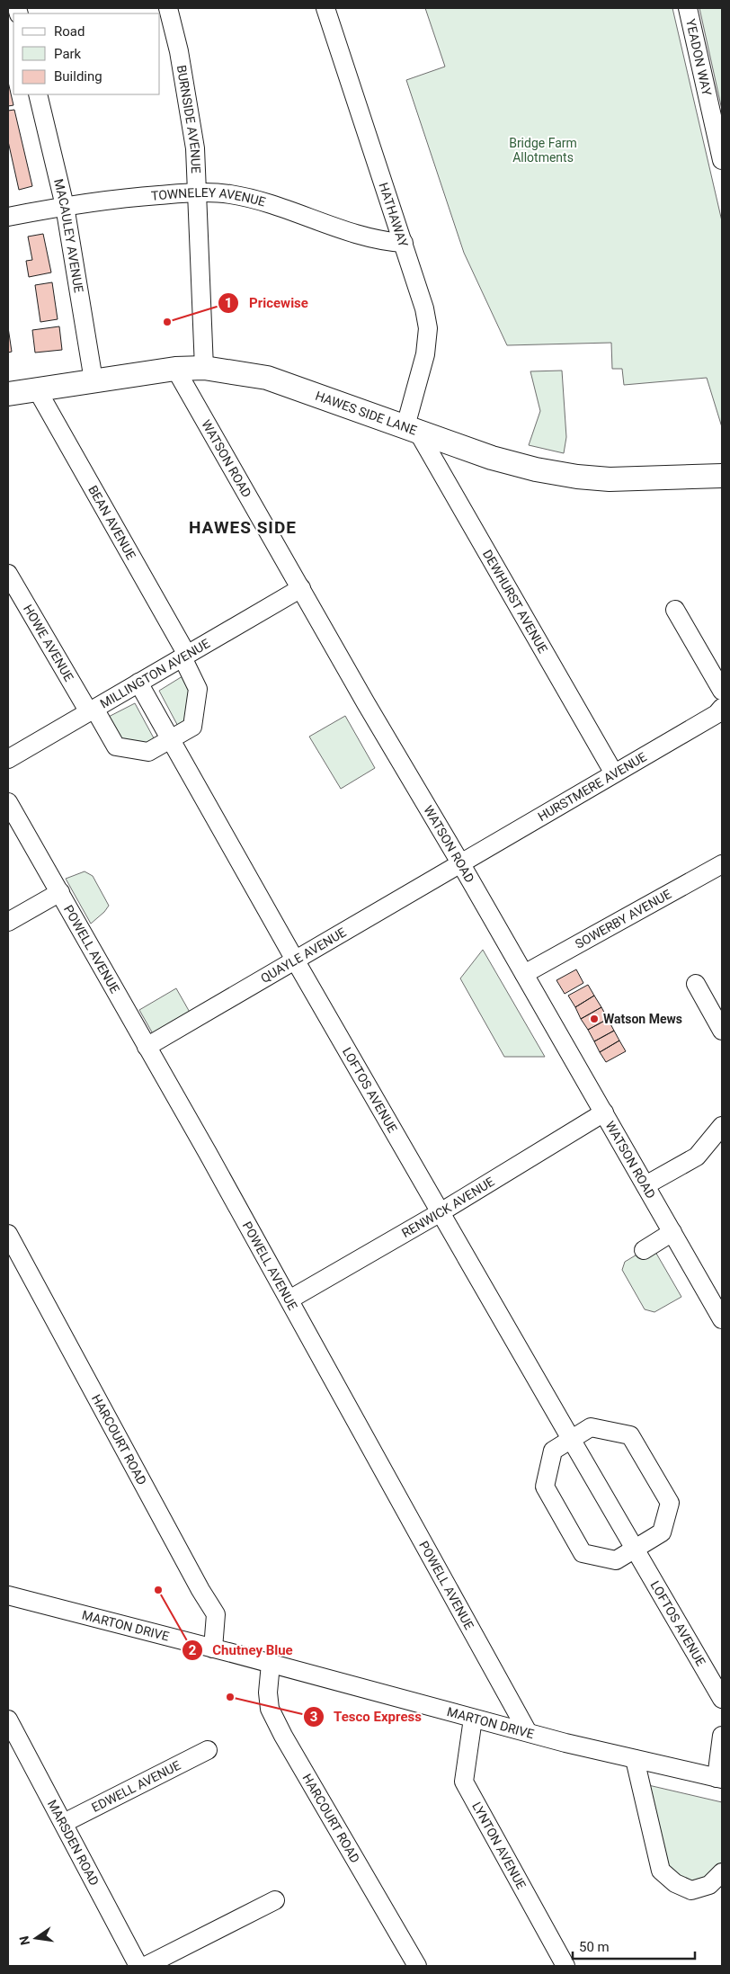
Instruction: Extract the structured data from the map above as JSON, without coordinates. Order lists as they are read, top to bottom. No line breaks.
{"streets":{"main road":["HAWES SIDE LANE"],"street":["YEADON WAY","BURNSIDE AVENUE","TOWNELEY AVENUE","HATHAWAY","MACAULEY AVENUE","WATSON ROAD","BEAN AVENUE","DEWHURST AVENUE","HOWE AVENUE","MILLINGTON AVENUE","HURSTMERE AVENUE","SOWERBY AVENUE","POWELL AVENUE","QUAYLE AVENUE","LOFTOS AVENUE","RENWICK AVENUE","HARCOURT ROAD","MARTON DRIVE","EDWELL AVENUE","MARSDEN ROAD","LYNTON AVENUE"]},"crossings":[["BURNSIDE AVENUE","TOWNELEY AVENUE"],["BURNSIDE AVENUE","HAWES SIDE LANE"],["TOWNELEY AVENUE","HATHAWAY"],["TOWNELEY AVENUE","MACAULEY AVENUE"],["HATHAWAY","HAWES SIDE LANE"],["HATHAWAY","DEWHURST AVENUE"],["MACAULEY AVENUE","HAWES SIDE LANE"],["HAWES SIDE LANE","WATSON ROAD"],["HAWES SIDE LANE","BEAN AVENUE"],["HAWES SIDE LANE","DEWHURST AVENUE"],["WATSON ROAD","MILLINGTON AVENUE"],["WATSON ROAD","HURSTMERE AVENUE"],["WATSON ROAD","SOWERBY AVENUE"],["WATSON ROAD","QUAYLE AVENUE"],["WATSON ROAD","RENWICK AVENUE"],["BEAN AVENUE","MILLINGTON AVENUE"],["DEWHURST AVENUE","HURSTMERE AVENUE"],["HOWE AVENUE","MILLINGTON AVENUE"],["MILLINGTON AVENUE","LOFTOS AVENUE"],["HURSTMERE AVENUE","QUAYLE AVENUE"],["POWELL AVENUE","QUAYLE AVENUE"],["POWELL AVENUE","RENWICK AVENUE"],["POWELL AVENUE","MARTON DRIVE"],["QUAYLE AVENUE","LOFTOS AVENUE"],["LOFTOS AVENUE","RENWICK AVENUE"],["HARCOURT ROAD","MARTON DRIVE"],["MARTON DRIVE","LYNTON AVENUE"],["EDWELL AVENUE","MARSDEN ROAD"]],"districts":["HAWES SIDE"],"parks":["Bridge Farm Allotments"],"places":["Pricewise","Watson Mews","Chutney Blue","Tesco Express"],"legend":["Road","Park","Building"],"scale_bar":"50 m","north":"left"}
